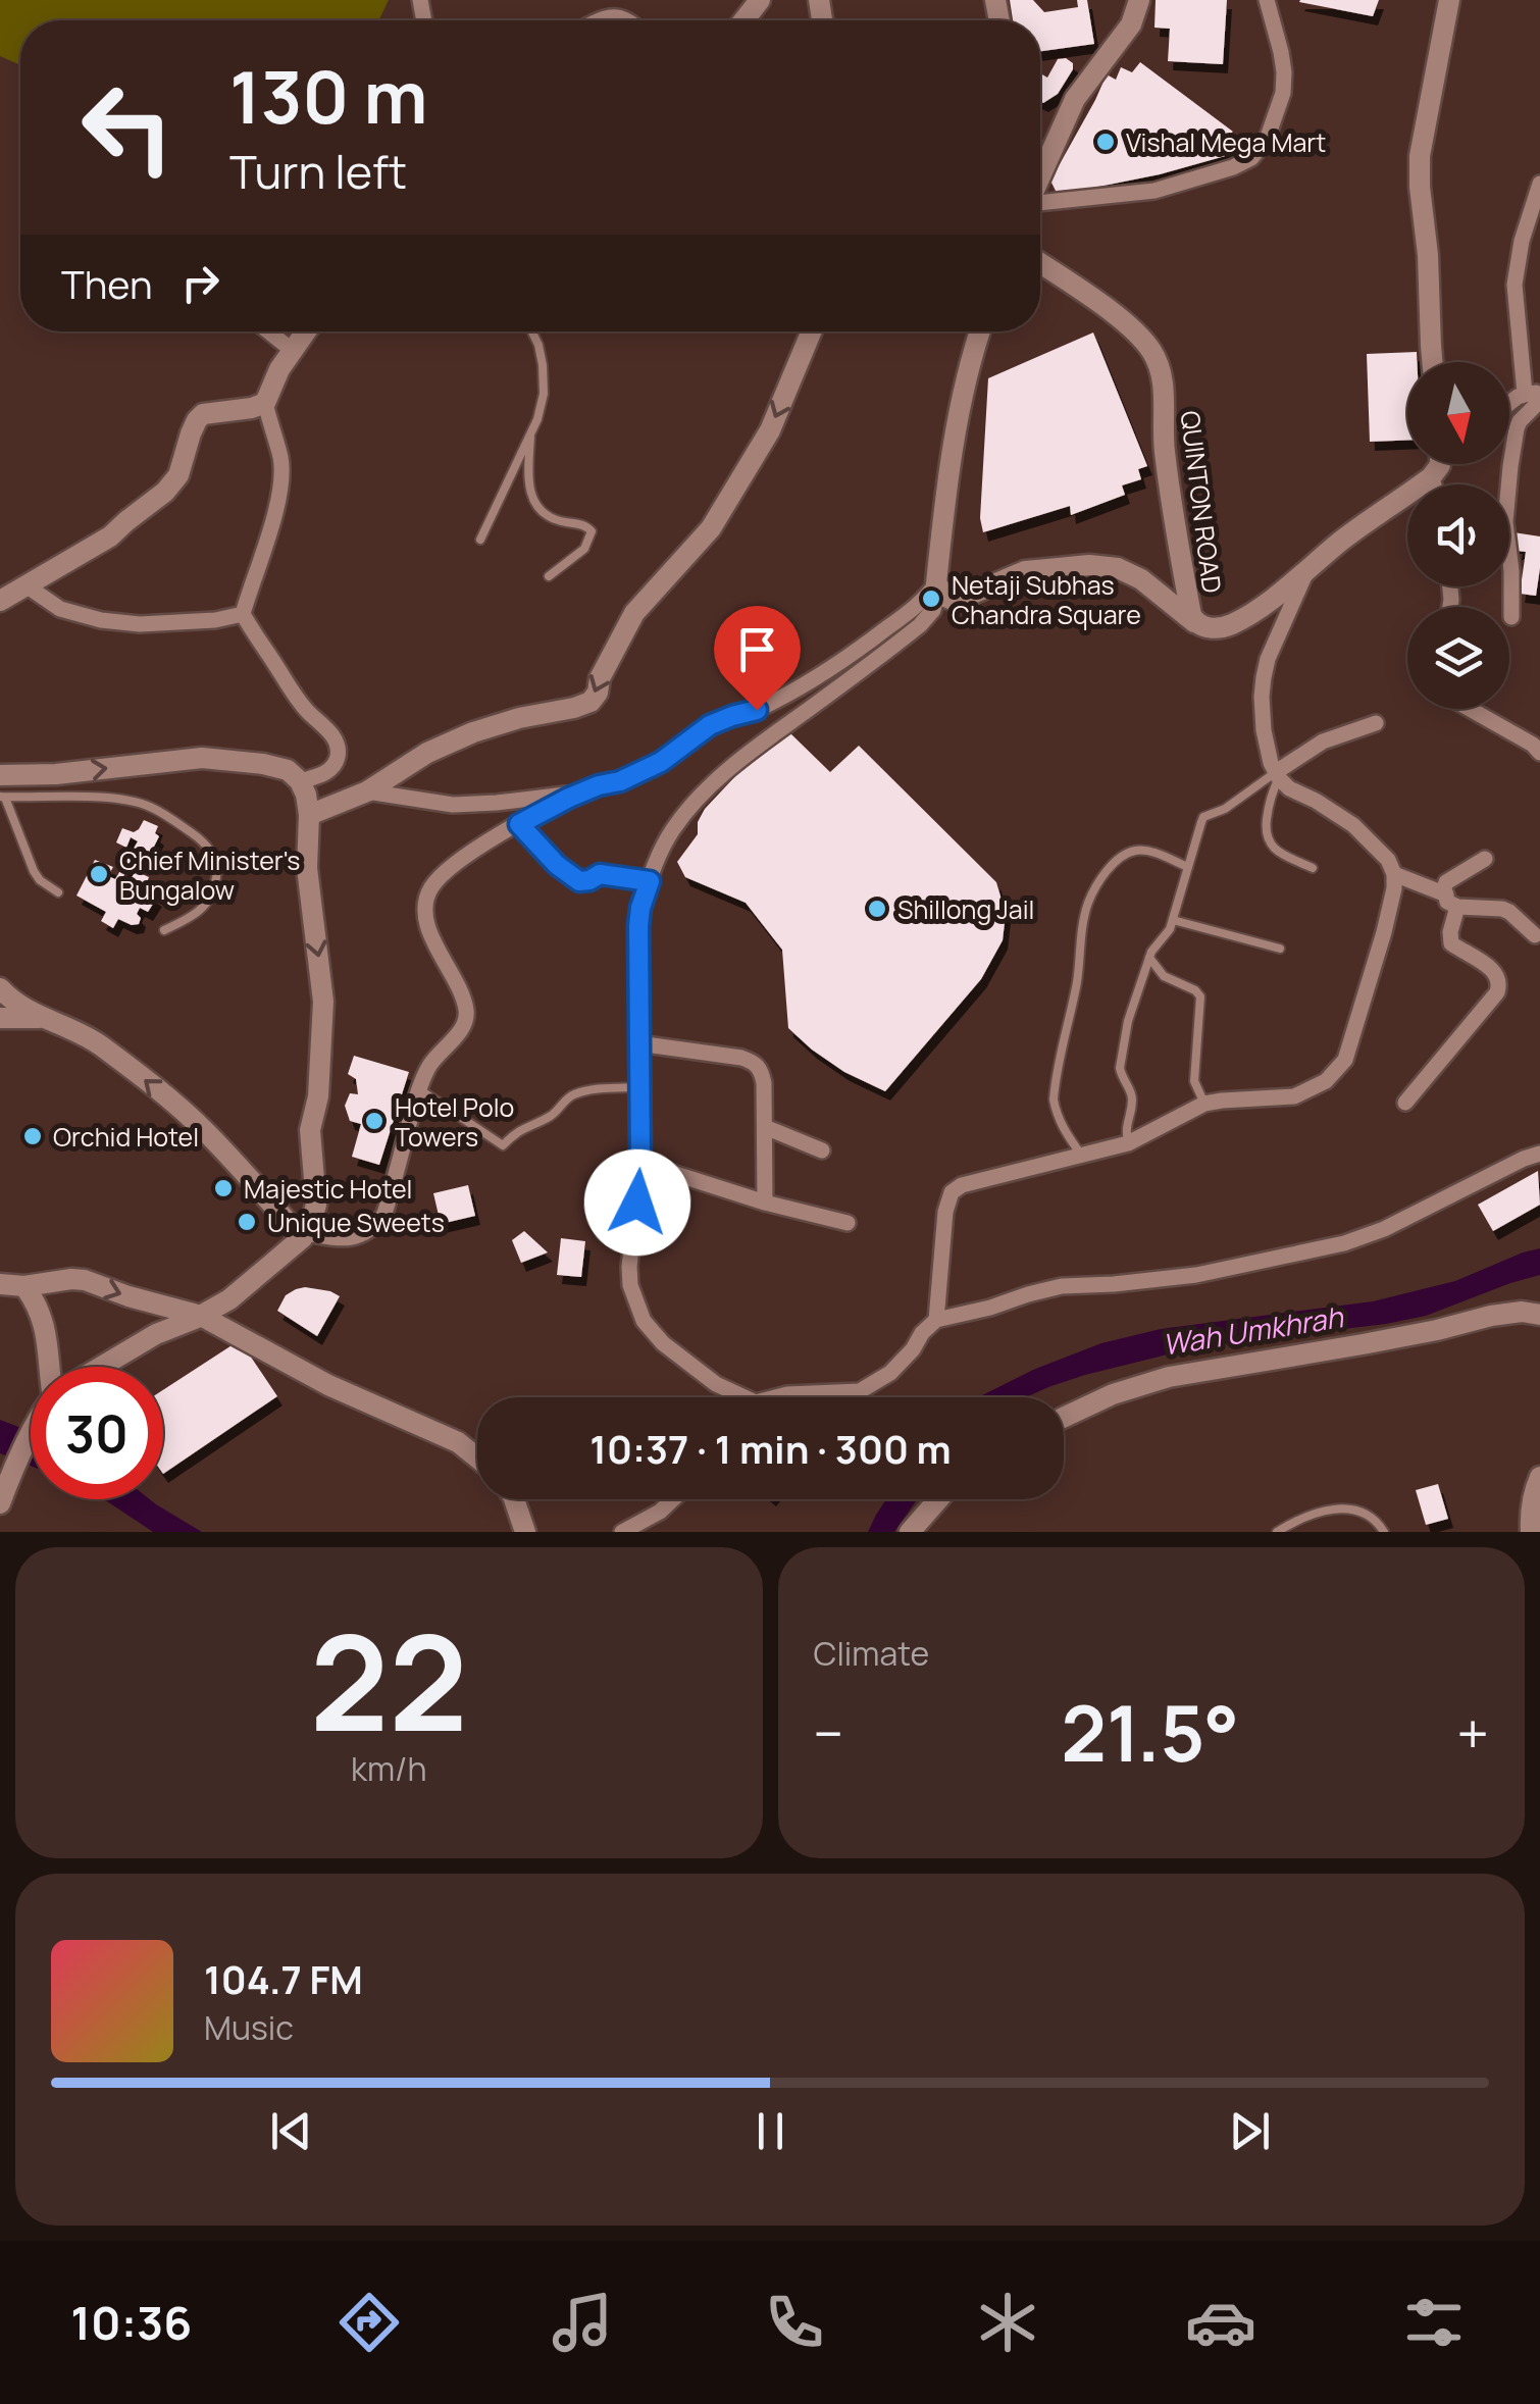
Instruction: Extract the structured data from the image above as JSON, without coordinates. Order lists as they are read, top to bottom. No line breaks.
{"streets":{"street":["QUINTON ROAD"]},"water":["Wah Umkhrah"],"places":["Vishal Mega Mart","Netaji Subhas Chandra Square","Chief Minister's Bungalow","Shillong Jail","Hotel Polo Towers","Orchid Hotel","Majestic Hotel","Unique Sweets"],"north":"bottom","page":{"turn":["130 m","Turn left"],"then":"Then","limit":"30","trip":"10:37 · 1 min · 300 m","tile":[["22","km/h"],"Climate"],"heat":["−","21.5°","+"],"song":["104.7 FM","Music"],"tabs":"10:36"}}
